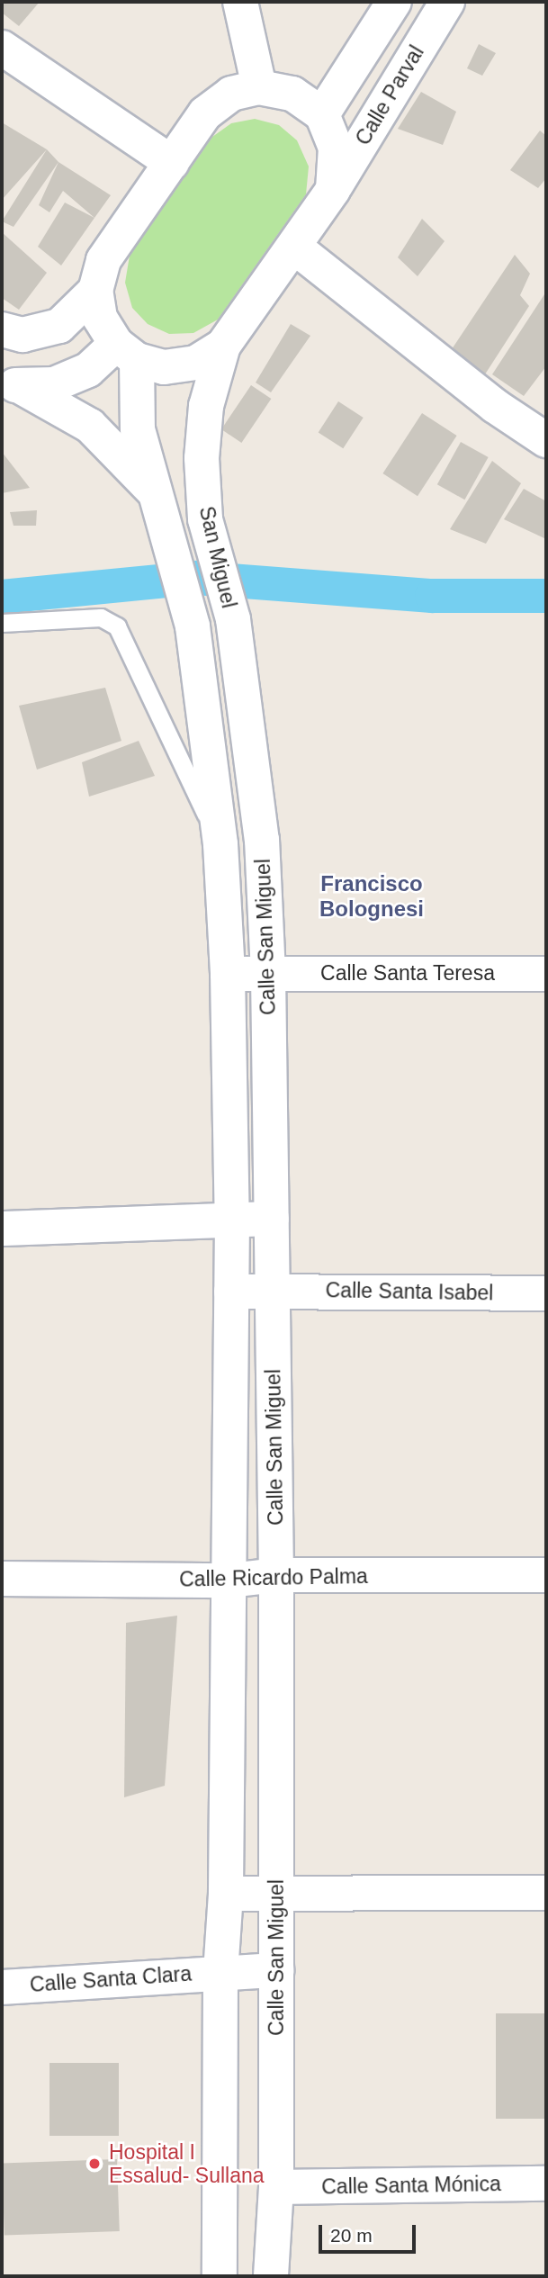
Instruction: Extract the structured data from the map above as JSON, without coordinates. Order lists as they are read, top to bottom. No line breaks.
{"streets":{"street":["Calle Parval","San Miguel","Calle San Miguel","Calle Santa Teresa","Calle Santa Isabel","Calle Ricardo Palma","Calle Santa Clara","Calle Santa Mónica"]},"crossings":[["Calle Parval","San Miguel"],["San Miguel","Calle San Miguel"],["Calle San Miguel","Calle Santa Teresa"],["Calle San Miguel","Calle Santa Isabel"],["Calle San Miguel","Calle Ricardo Palma"],["Calle San Miguel","Calle Santa Clara"],["Calle San Miguel","Calle Santa Mónica"]],"districts":["Francisco Bolognesi"],"places":["Hospital I Essalud- Sullana"],"scale_bar":"20 m"}
